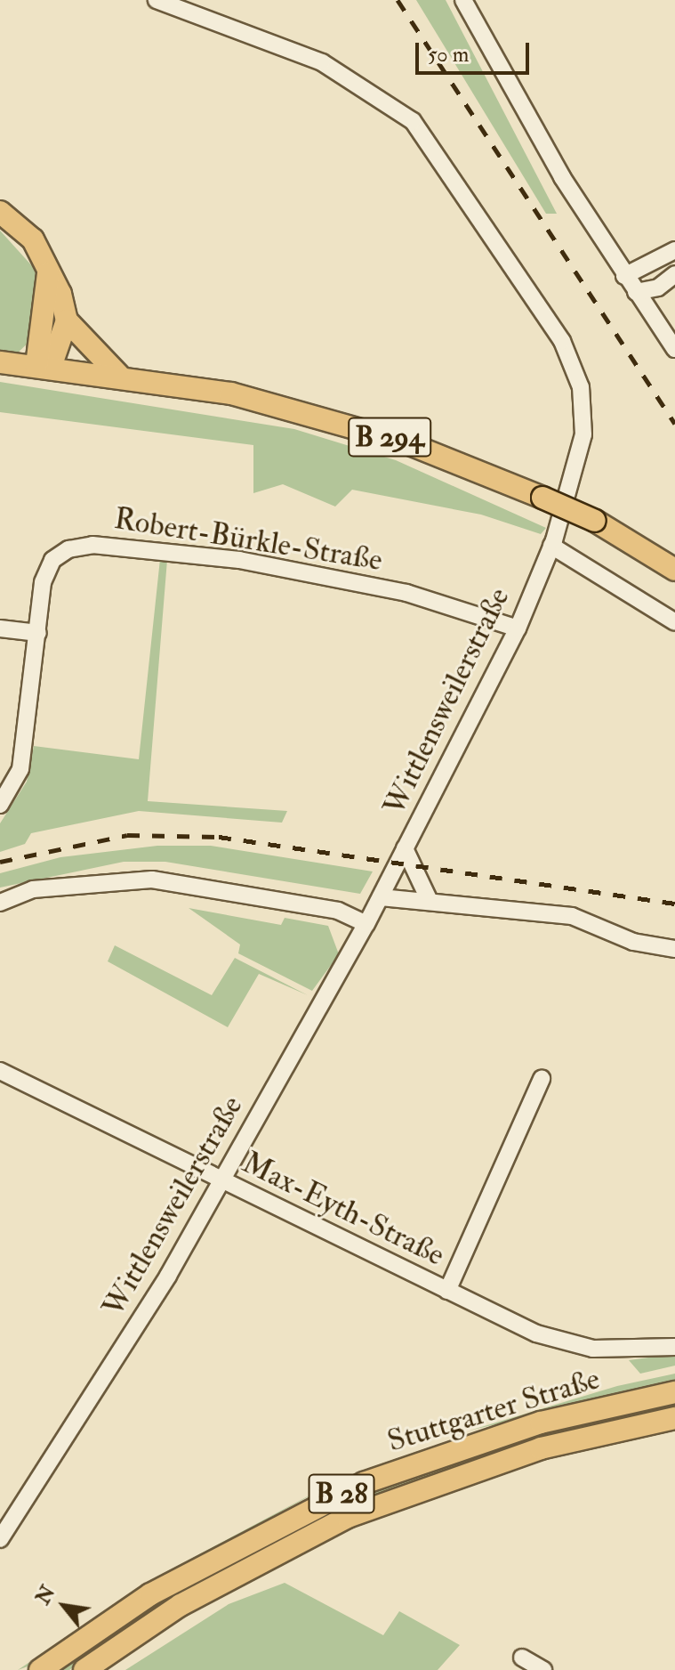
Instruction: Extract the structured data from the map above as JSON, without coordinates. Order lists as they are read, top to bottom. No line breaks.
{"streets":{"main road":["B 294","Stuttgarter Straße","B 28"],"street":["Robert-Bürkle-Straße","Wittlensweilerstraße","Max-Eyth-Straße"]},"crossings":[["Robert-Bürkle-Straße","Wittlensweilerstraße"],["Wittlensweilerstraße","Max-Eyth-Straße"]],"scale_bar":"50 m","north":"top left"}
